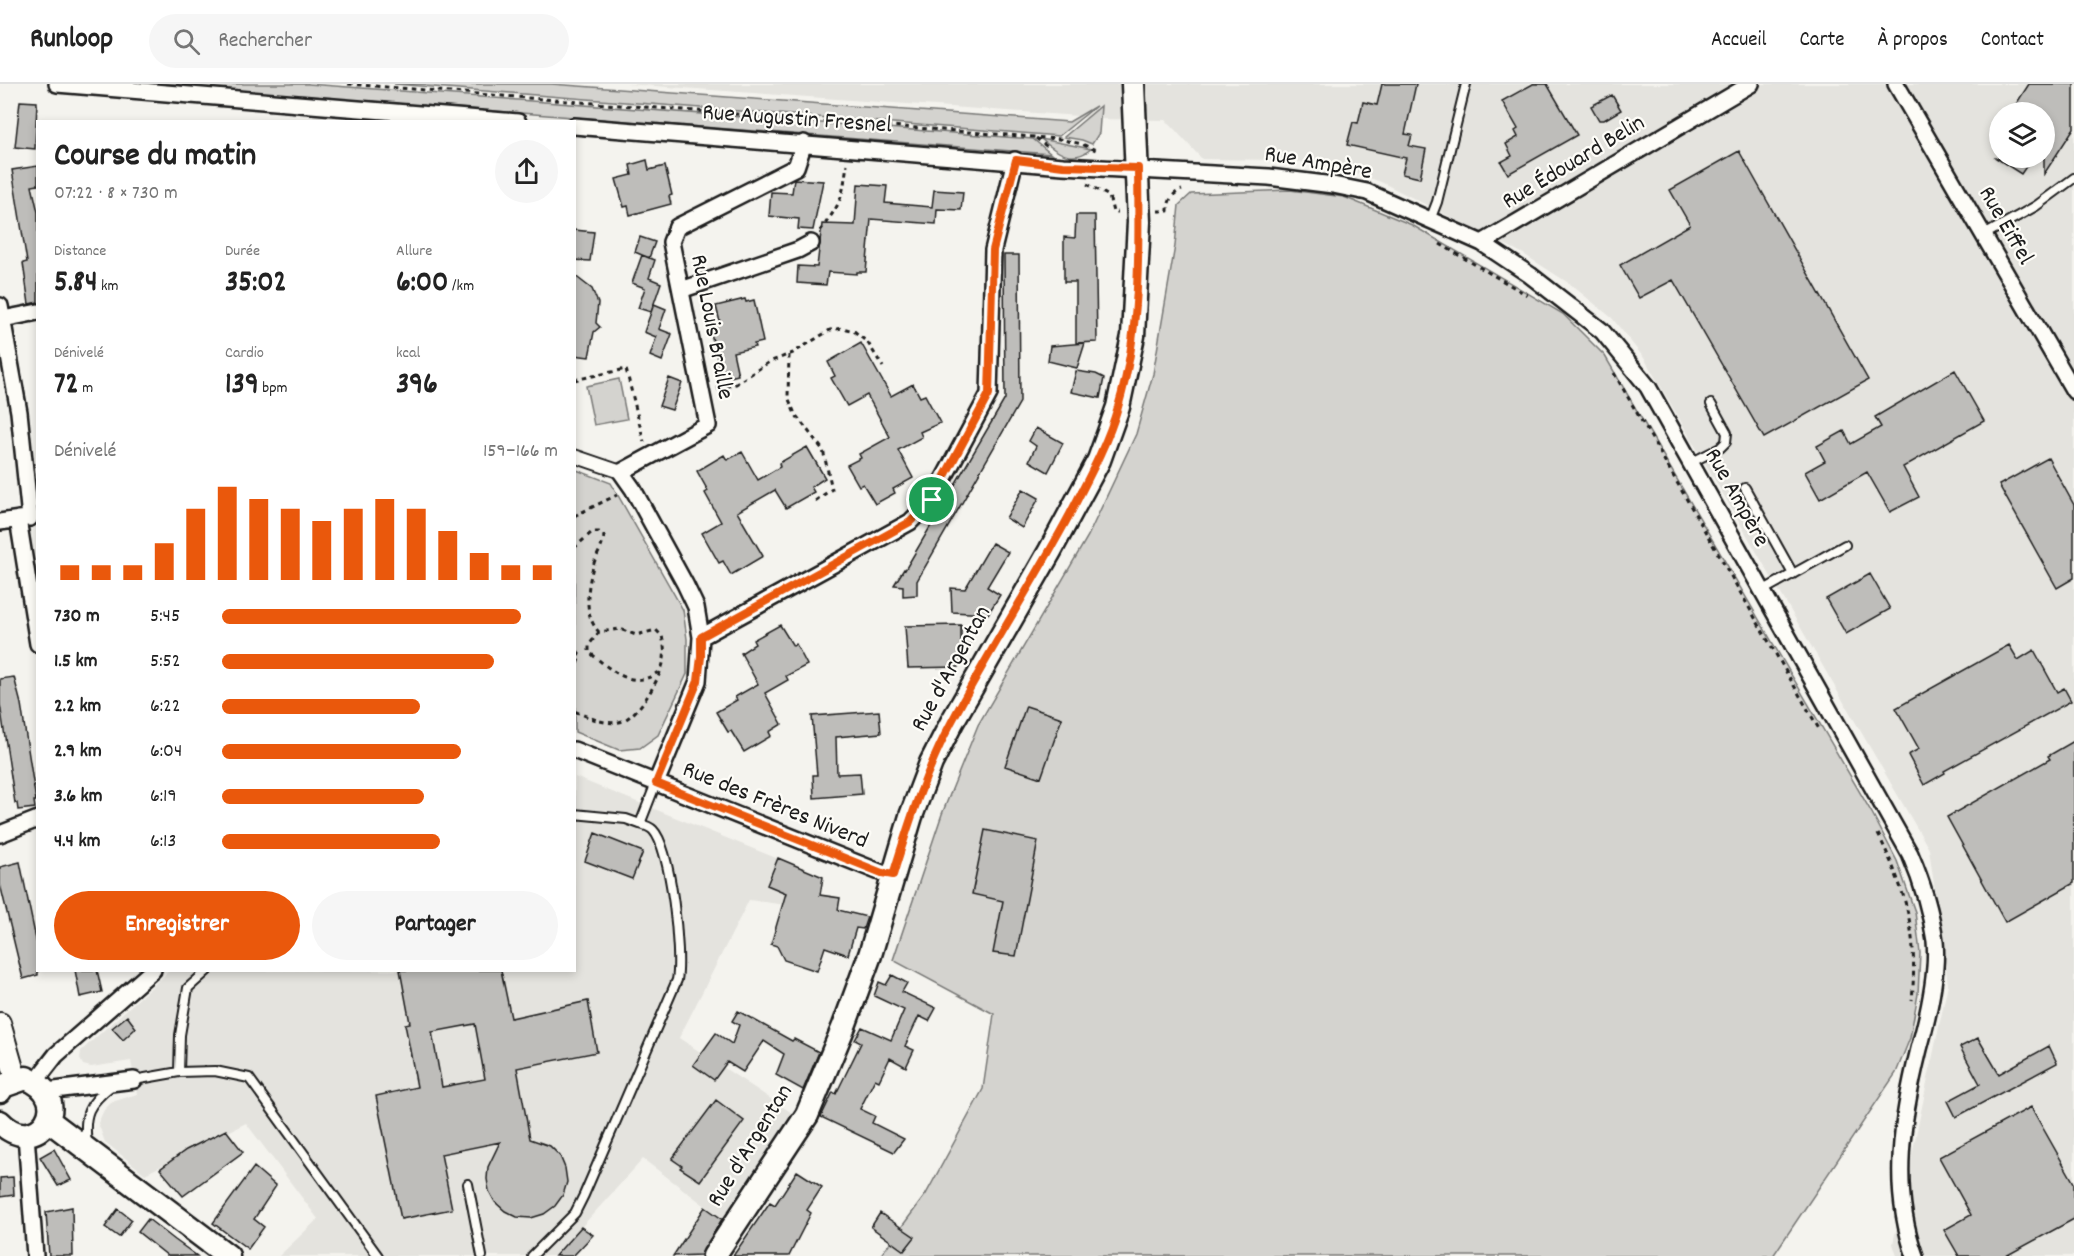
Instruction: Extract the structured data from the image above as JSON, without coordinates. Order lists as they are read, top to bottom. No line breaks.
{"streets":{"main road":["Rue d'Argentan"],"street":["Rue Augustin Fresnel","Rue Édouard Belin","Rue Ampère","Rue Eiffel","Rue Louis Braille","Rue des Frères Niverd"]},"crossings":[["Rue Augustin Fresnel","Rue Ampère"],["Rue Augustin Fresnel","Rue Louis Braille"],["Rue Augustin Fresnel","Rue d'Argentan"],["Rue Édouard Belin","Rue Ampère"],["Rue Ampère","Rue d'Argentan"],["Rue d'Argentan","Rue des Frères Niverd"]],"page":{"header":"Runloop","search":"Rechercher","nav":["Accueil","Carte","À propos","Contact"],"heading":["Course du matin","07:22 · 8 × 730 m"],"stats":[["Distance","5.84 km"],["Durée","35:02"],["Allure","6:00 /km"],["Dénivelé","72 m"],["Cardio","139 bpm"],["kcal","396"]],"chart":["Dénivelé","159–166 m"],"list":[{"name":"730 m","note":"5:45"},{"name":"1.5 km","note":"5:52"},{"name":"2.2 km","note":"6:22"},{"name":"2.9 km","note":"6:04"},{"name":"3.6 km","note":"6:19"},{"name":"4.4 km","note":"6:13"}],"buttons":["Enregistrer","Partager"]}}
